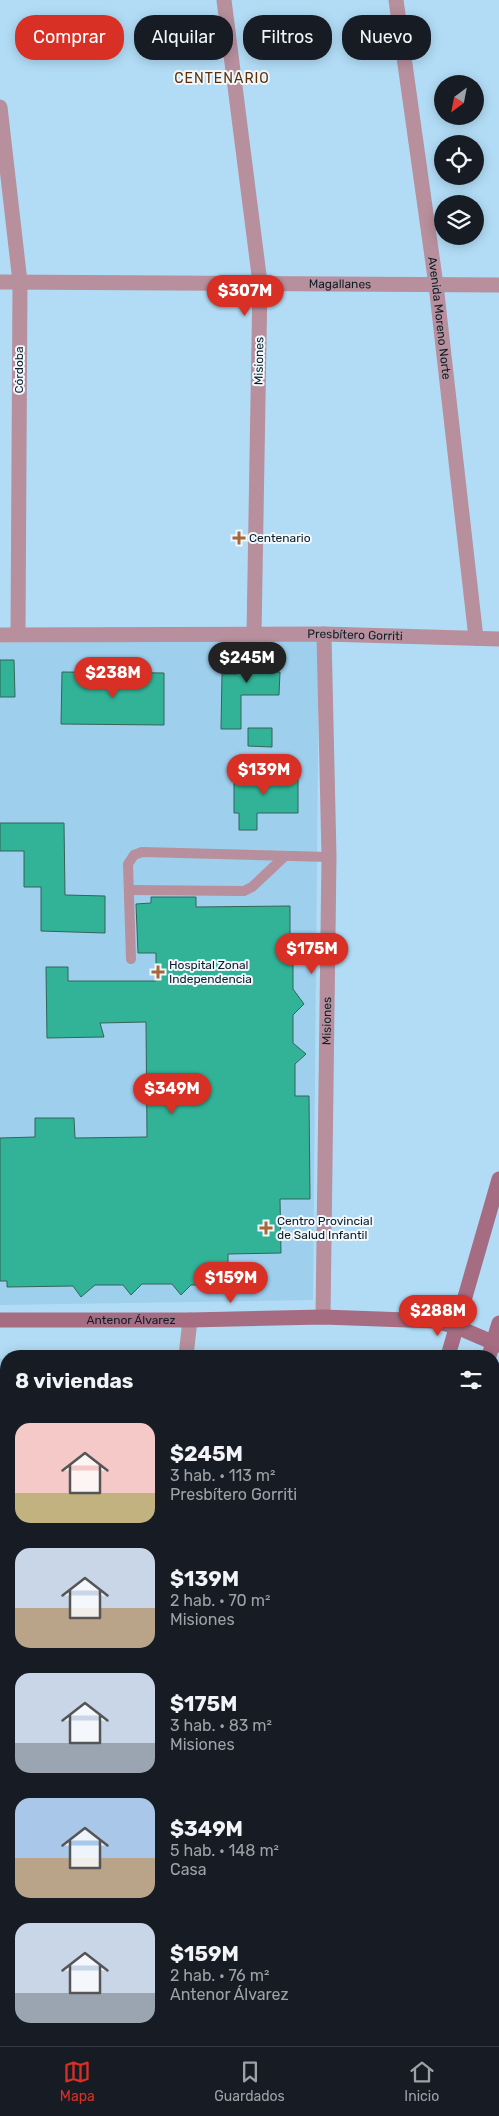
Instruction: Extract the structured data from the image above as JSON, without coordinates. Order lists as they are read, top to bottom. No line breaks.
{"streets":{"main road":["Antenor Álvarez"],"street":["Magallanes","Avenida Moreno Norte","Misiones","Córdoba","Presbítero Gorriti"]},"crossings":[["Magallanes","Avenida Moreno Norte"],["Magallanes","Misiones"],["Magallanes","Córdoba"],["Avenida Moreno Norte","Presbítero Gorriti"],["Misiones","Presbítero Gorriti"],["Misiones","Antenor Álvarez"],["Córdoba","Presbítero Gorriti"]],"districts":["CENTENARIO"],"places":{"health":["Centenario","Hospital Zonal Independencia","Centro Provincial de Salud Infantil"]},"north":"bottom left","page":{"chip":["Comprar","Alquilar","Filtros","Nuevo"],"price":["$307M","$245M","$238M","$139M","$175M","$349M","$159M","$288M"],"heading":"8 viviendas","list":[{"name":"$245M","note":"3 hab. · 113 m² · Presbítero Gorriti"},{"name":"$139M","note":"2 hab. · 70 m² · Misiones"},{"name":"$175M","note":"3 hab. · 83 m² · Misiones"},{"name":"$349M","note":"5 hab. · 148 m² · Casa"},{"name":"$159M","note":"2 hab. · 76 m² · Antenor Álvarez"}],"tabs":["Mapa","Guardados","Inicio"]}}
